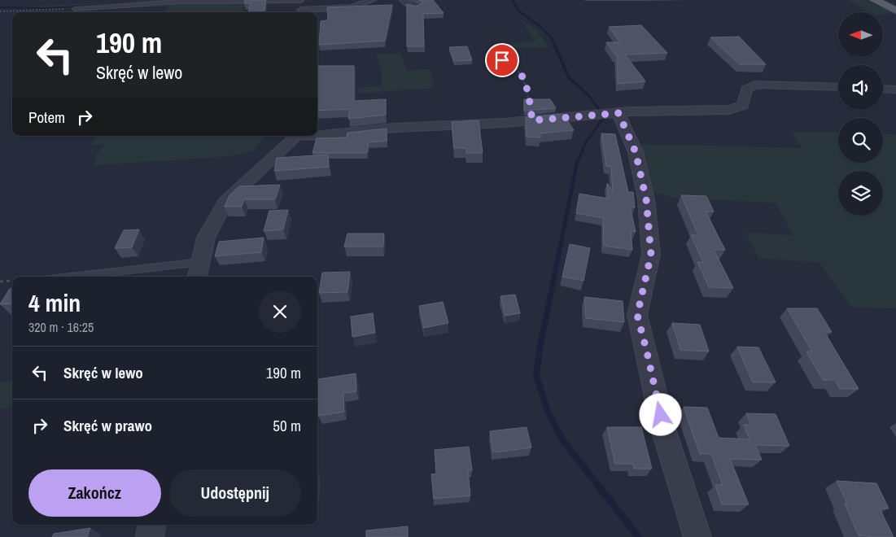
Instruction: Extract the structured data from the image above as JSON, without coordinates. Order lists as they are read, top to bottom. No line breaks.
{"north":"left","page":{"turn":["190 m","Skręć w lewo"],"then":"Potem","heading":["4 min","320 m · 16:25"],"list":[{"name":"Skręć w lewo","value":"190 m"},{"name":"Skręć w prawo","value":"50 m"}],"buttons":["Zakończ","Udostępnij"]}}
